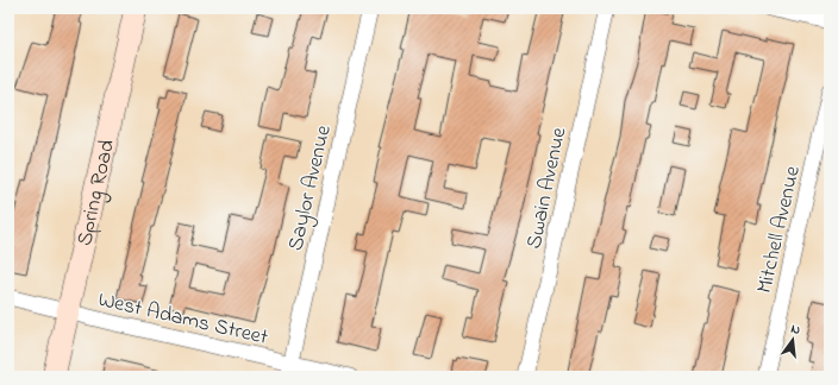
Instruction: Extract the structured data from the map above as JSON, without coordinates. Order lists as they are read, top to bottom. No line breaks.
{"streets":{"street":["Saylor Avenue","Swain Avenue","Spring Road","Mitchell Avenue","West Adams Street"]},"crossings":[["Saylor Avenue","West Adams Street"],["Spring Road","West Adams Street"]],"north":"top"}
